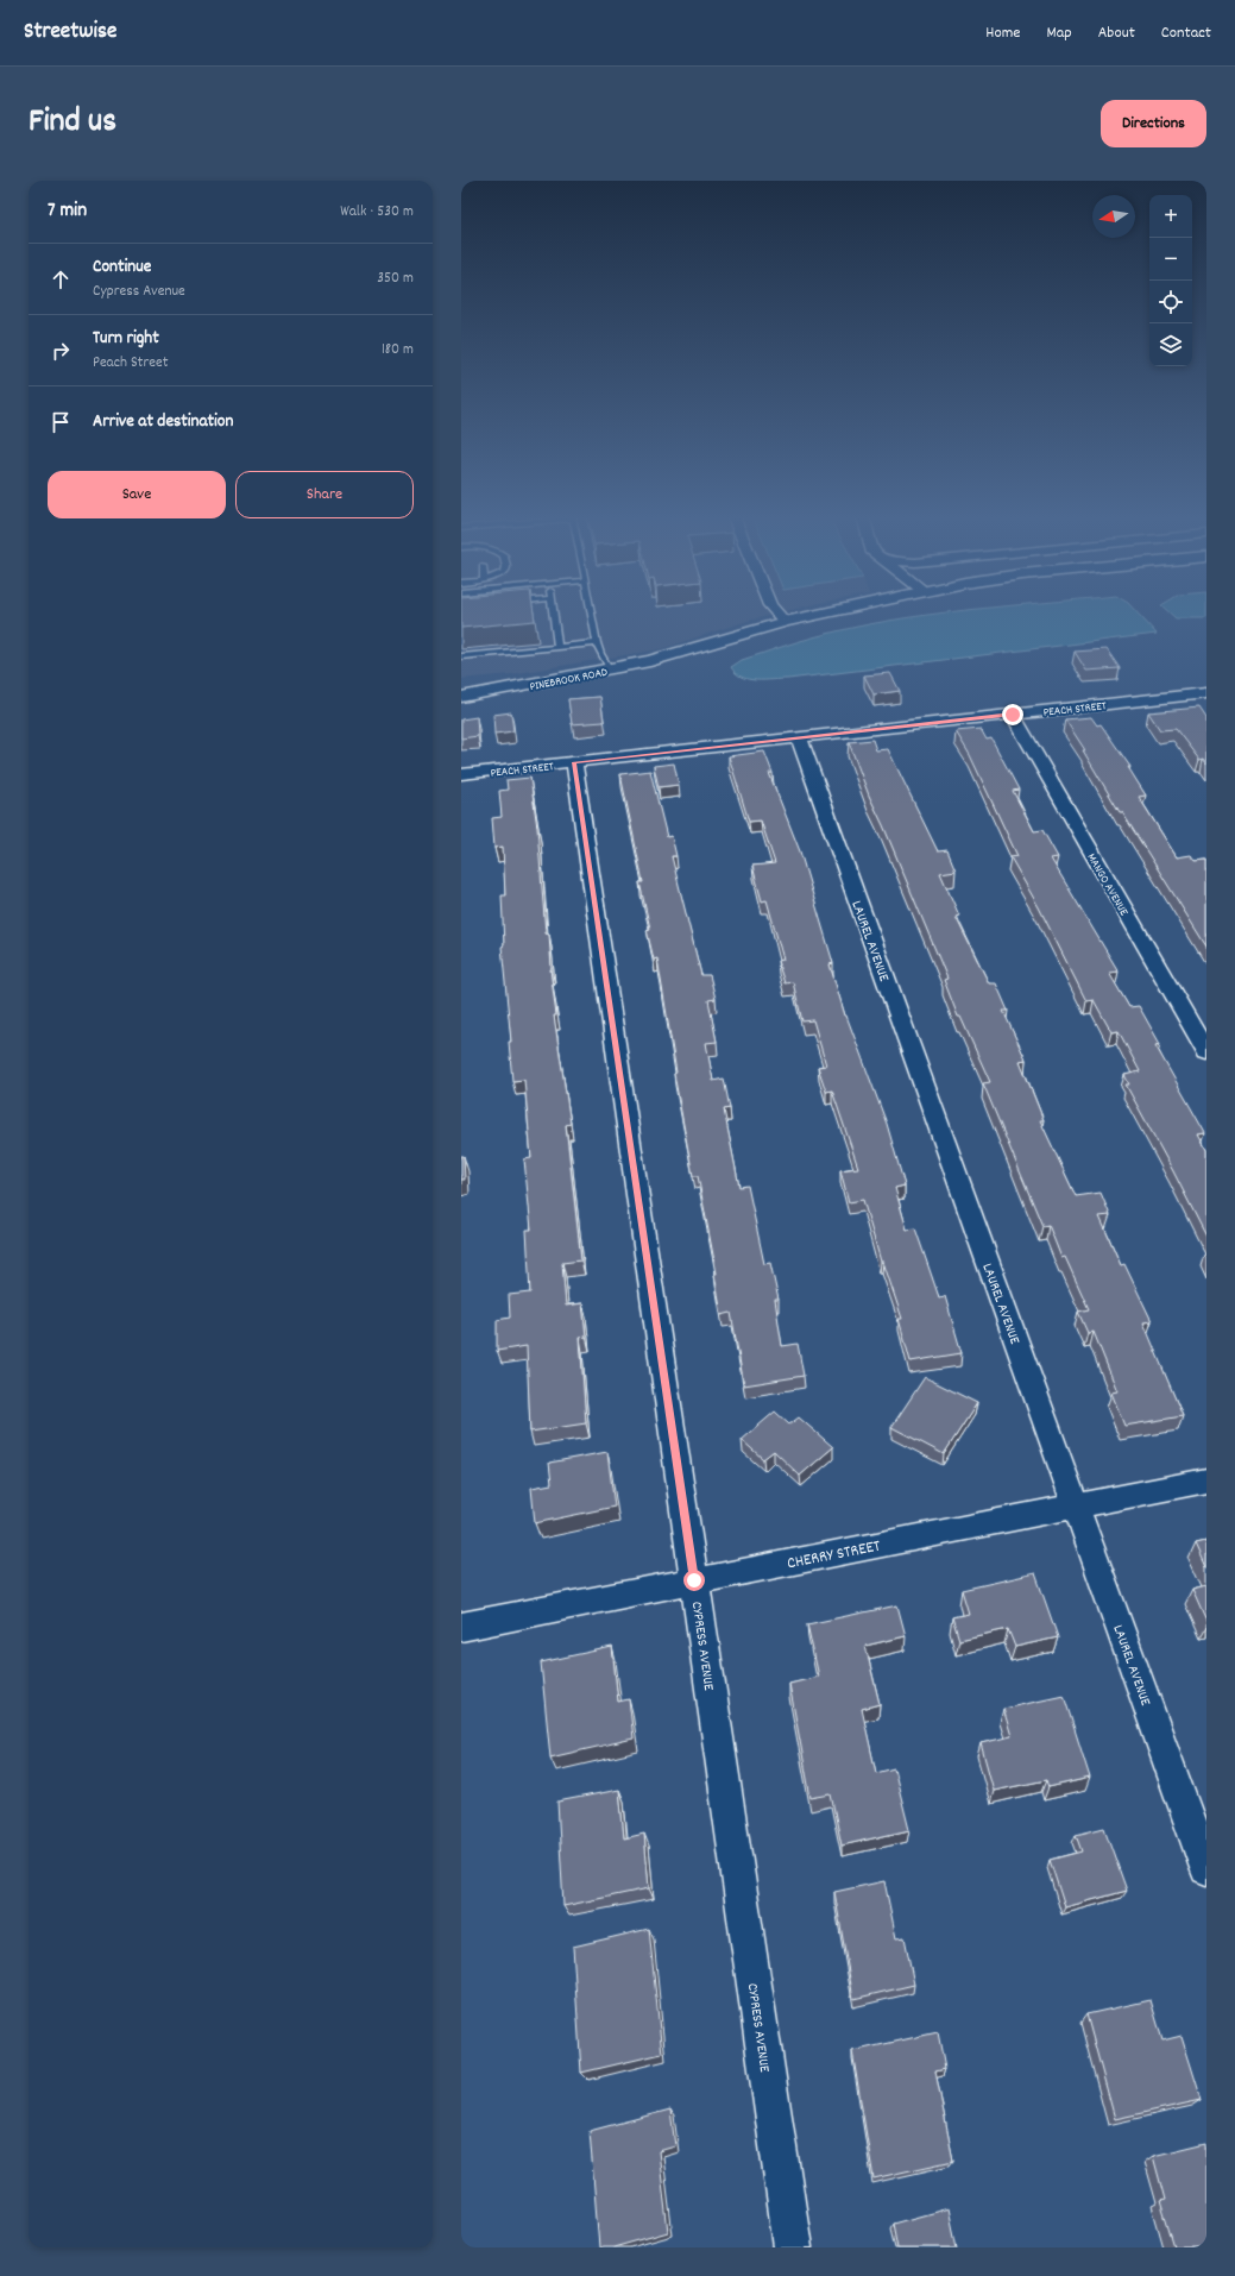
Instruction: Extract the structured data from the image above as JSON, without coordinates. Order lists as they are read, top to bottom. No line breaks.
{"streets":{"street":["PINEBROOK ROAD","PEACH STREET","MANGO AVENUE","LAUREL AVENUE","CHERRY STREET","CYPRESS AVENUE"]},"crossings":[["PEACH STREET","MANGO AVENUE"],["PEACH STREET","LAUREL AVENUE"],["PEACH STREET","CYPRESS AVENUE"],["LAUREL AVENUE","CHERRY STREET"],["CHERRY STREET","CYPRESS AVENUE"]],"north":"left","page":{"header":"Streetwise","nav":["Home","Map","About","Contact"],"title":"Find us","buttons":["Directions",["Save","Share"]],"heading":["7 min","Walk · 530 m"],"map_buttons":["+","−"],"list":[["Continue","Cypress Avenue","350 m"],["Turn right","Peach Street","180 m"],"Arrive at destination"]}}
